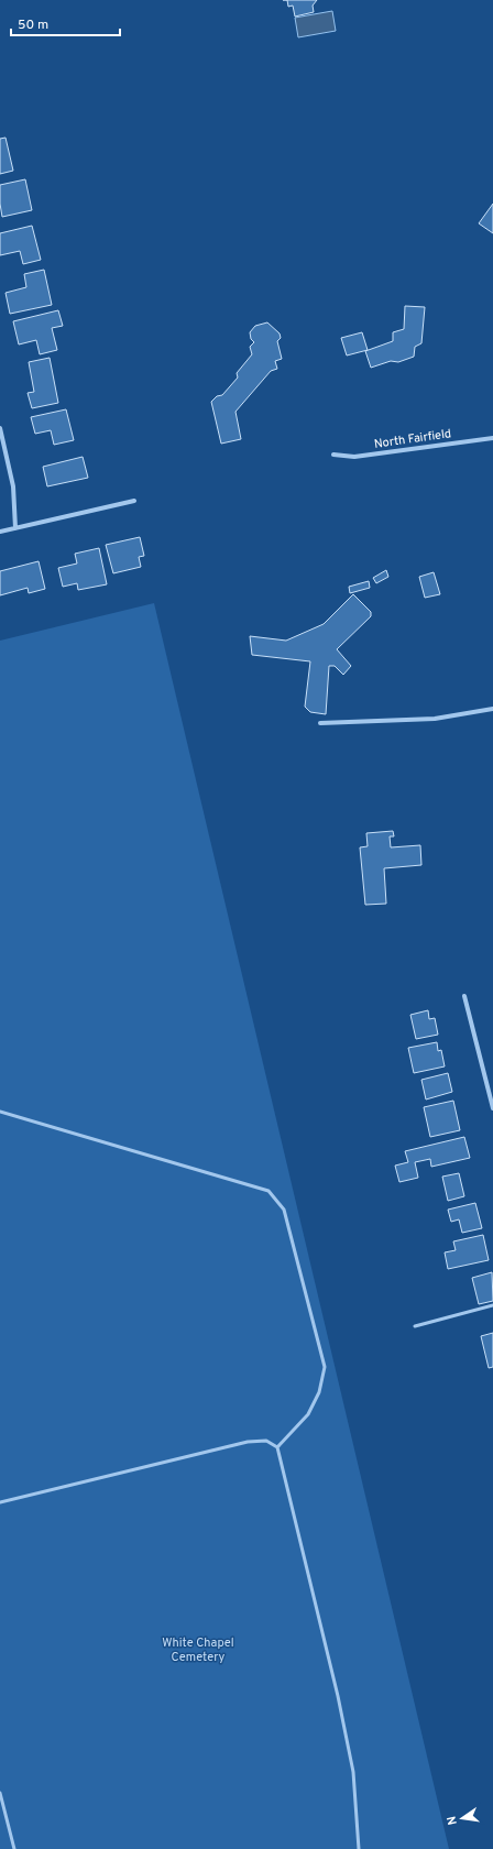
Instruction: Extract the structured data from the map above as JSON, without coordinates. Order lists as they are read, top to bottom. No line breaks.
{"streets":{"street":["North Fairfield"]},"parks":["White Chapel Cemetery"],"scale_bar":"50 m","north":"left"}
